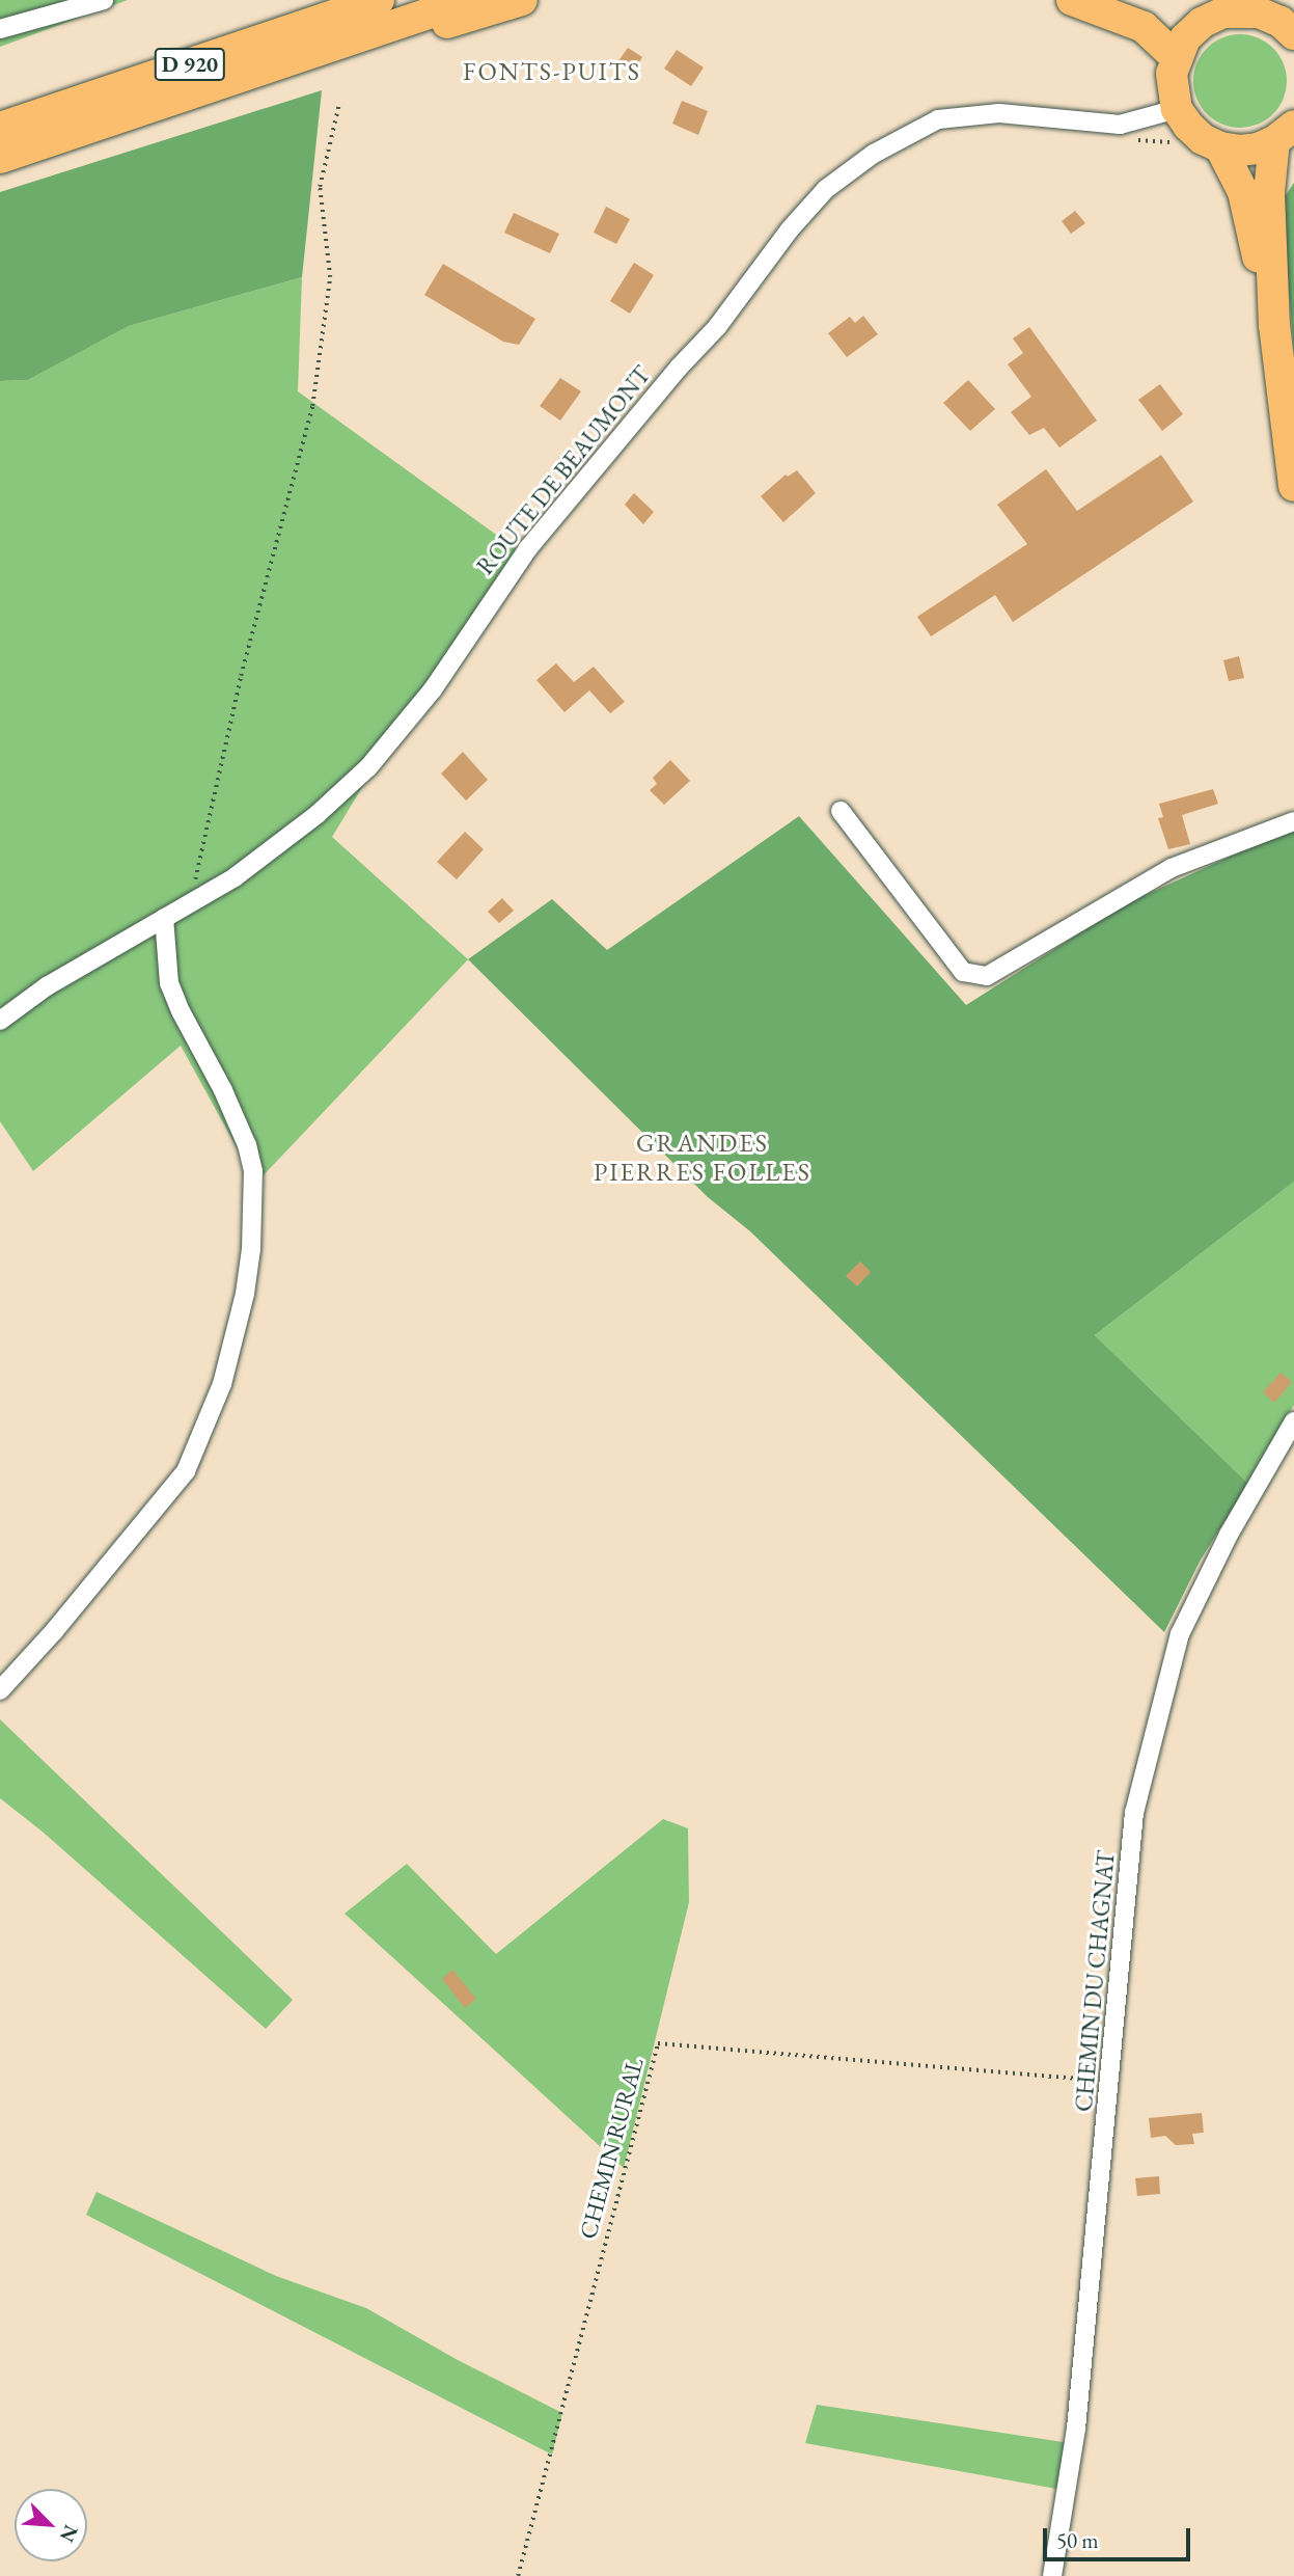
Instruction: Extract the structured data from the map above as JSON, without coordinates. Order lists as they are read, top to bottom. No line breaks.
{"streets":{"main road":["D 920"],"street":["ROUTE DE BEAUMONT","CHEMIN DU CHAGNAT"],"path":["CHEMIN RURAL"]},"crossings":[["CHEMIN DU CHAGNAT","CHEMIN RURAL"]],"districts":["FONTS-PUITS","GRANDES PIERRES FOLLES"],"scale_bar":"50 m","north":"bottom right"}
